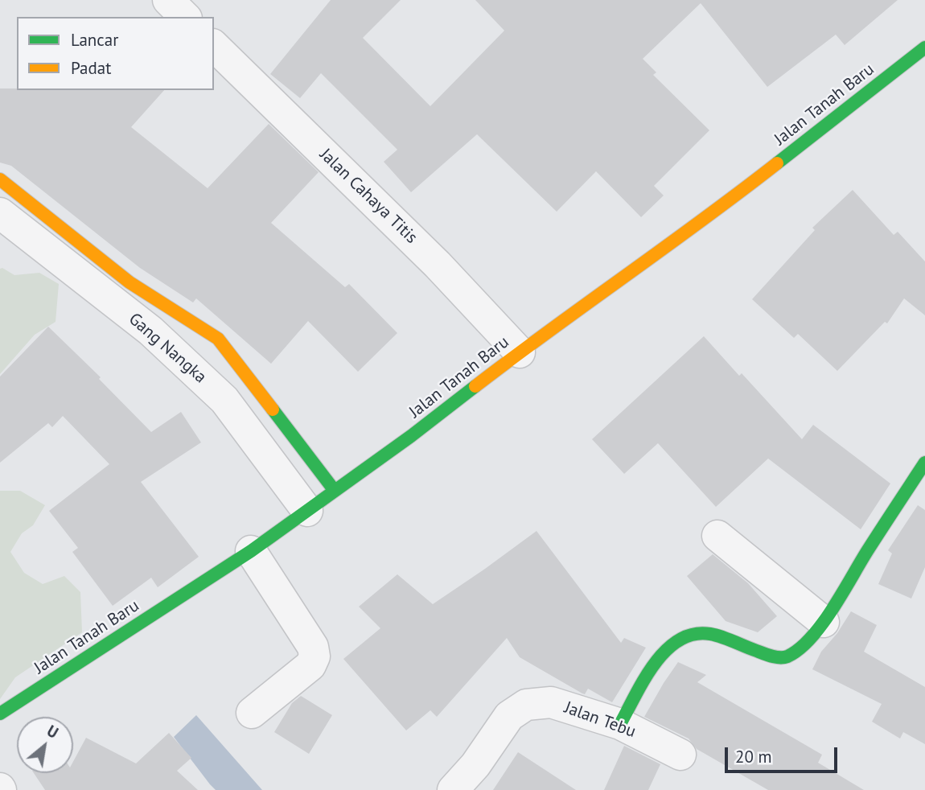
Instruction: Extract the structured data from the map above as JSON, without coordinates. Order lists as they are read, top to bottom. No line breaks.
{"streets":{"main road":["Jalan Tanah Baru"],"street":["Jalan Cahaya Titis","Gang Nangka","Jalan Tebu"]},"crossings":[["Jalan Tanah Baru","Jalan Cahaya Titis"],["Jalan Tanah Baru","Gang Nangka"]],"legend":["Lancar","Padat"],"scale_bar":"20 m","north":"top right"}
